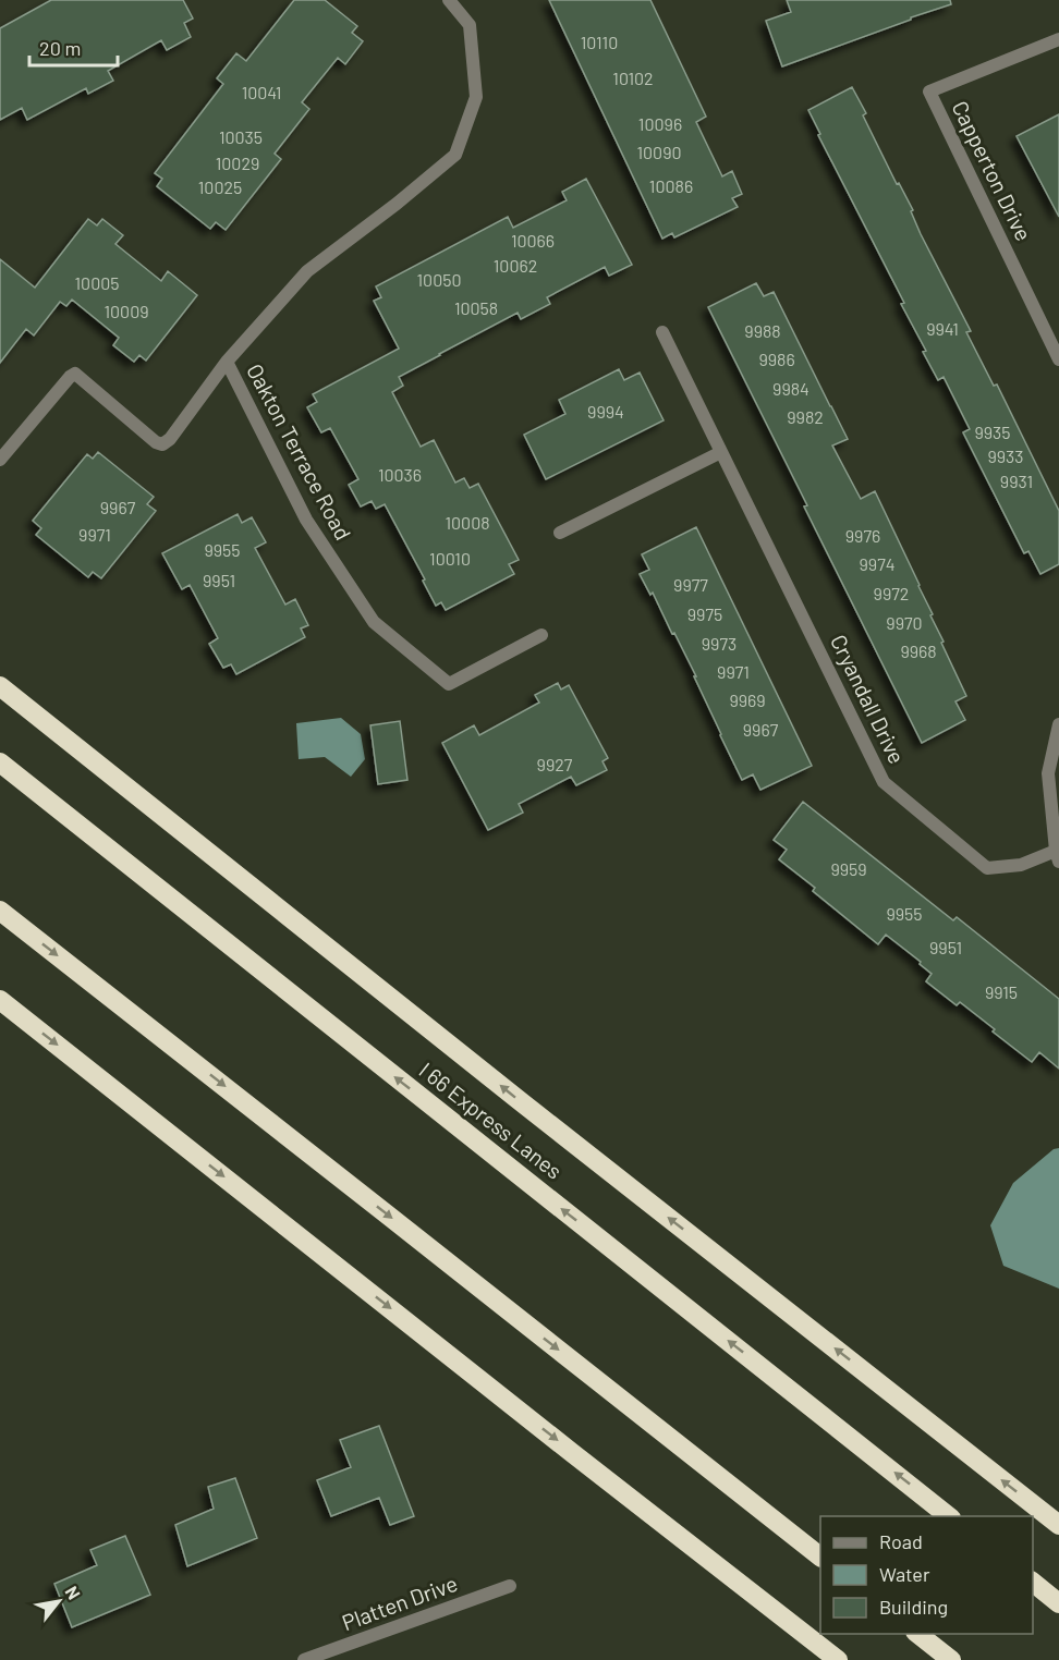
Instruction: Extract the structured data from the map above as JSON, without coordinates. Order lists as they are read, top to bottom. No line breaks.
{"streets":{"highway":["I 66 Express Lanes"],"street":["Capperton Drive","Oakton Terrace Road","Cryandall Drive","Platten Drive"]},"house_numbers":["10110","10102","10041","10096","10035","10090","10029","10086","10025","10066","10062","10050","10005","10058","10009","9941","9988","9986","9984","9994","9982","9935","9933","10036","9931","9967","10008","9971","9976","9955","10010","9974","9951","9977","9972","9975","9970","9973","9968","9971","9969","9967","9927","9959","9955","9951","9915"],"legend":["Road","Water","Building"],"scale_bar":"20 m","north":"top right"}
